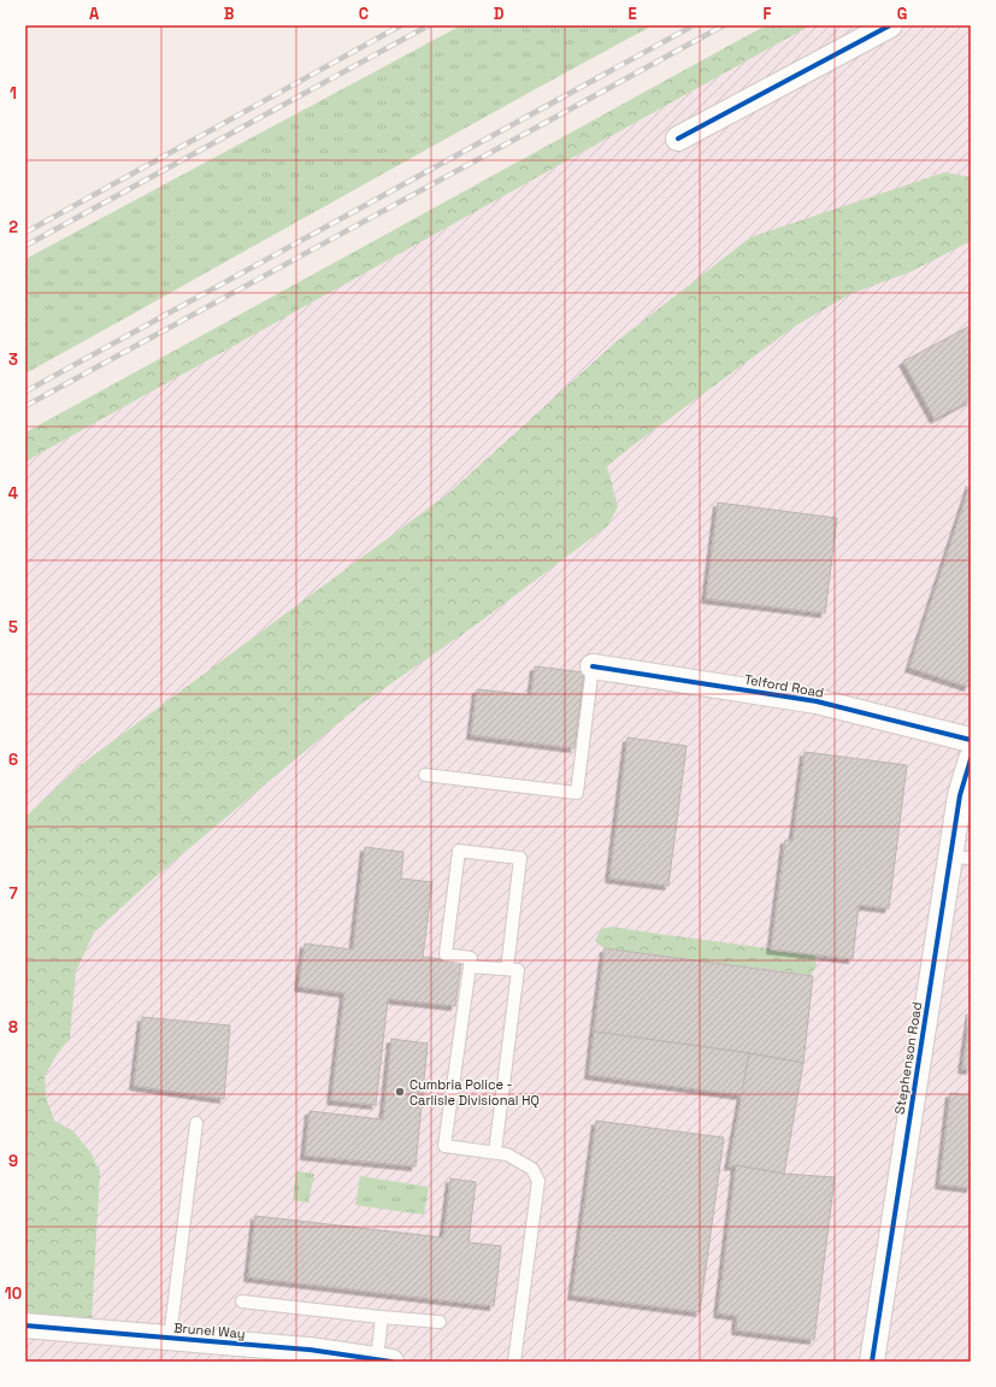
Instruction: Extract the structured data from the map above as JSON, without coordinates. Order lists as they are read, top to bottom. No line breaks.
{"streets":{"street":["Telford Road","Stephenson Road","Brunel Way"]},"places":["Cumbria Police - Carlisle Divisional HQ"],"grid":{"columns":["A","B","C","D","E","F","G"],"rows":["1","2","3","4","5","6","7","8","9","10"]}}
